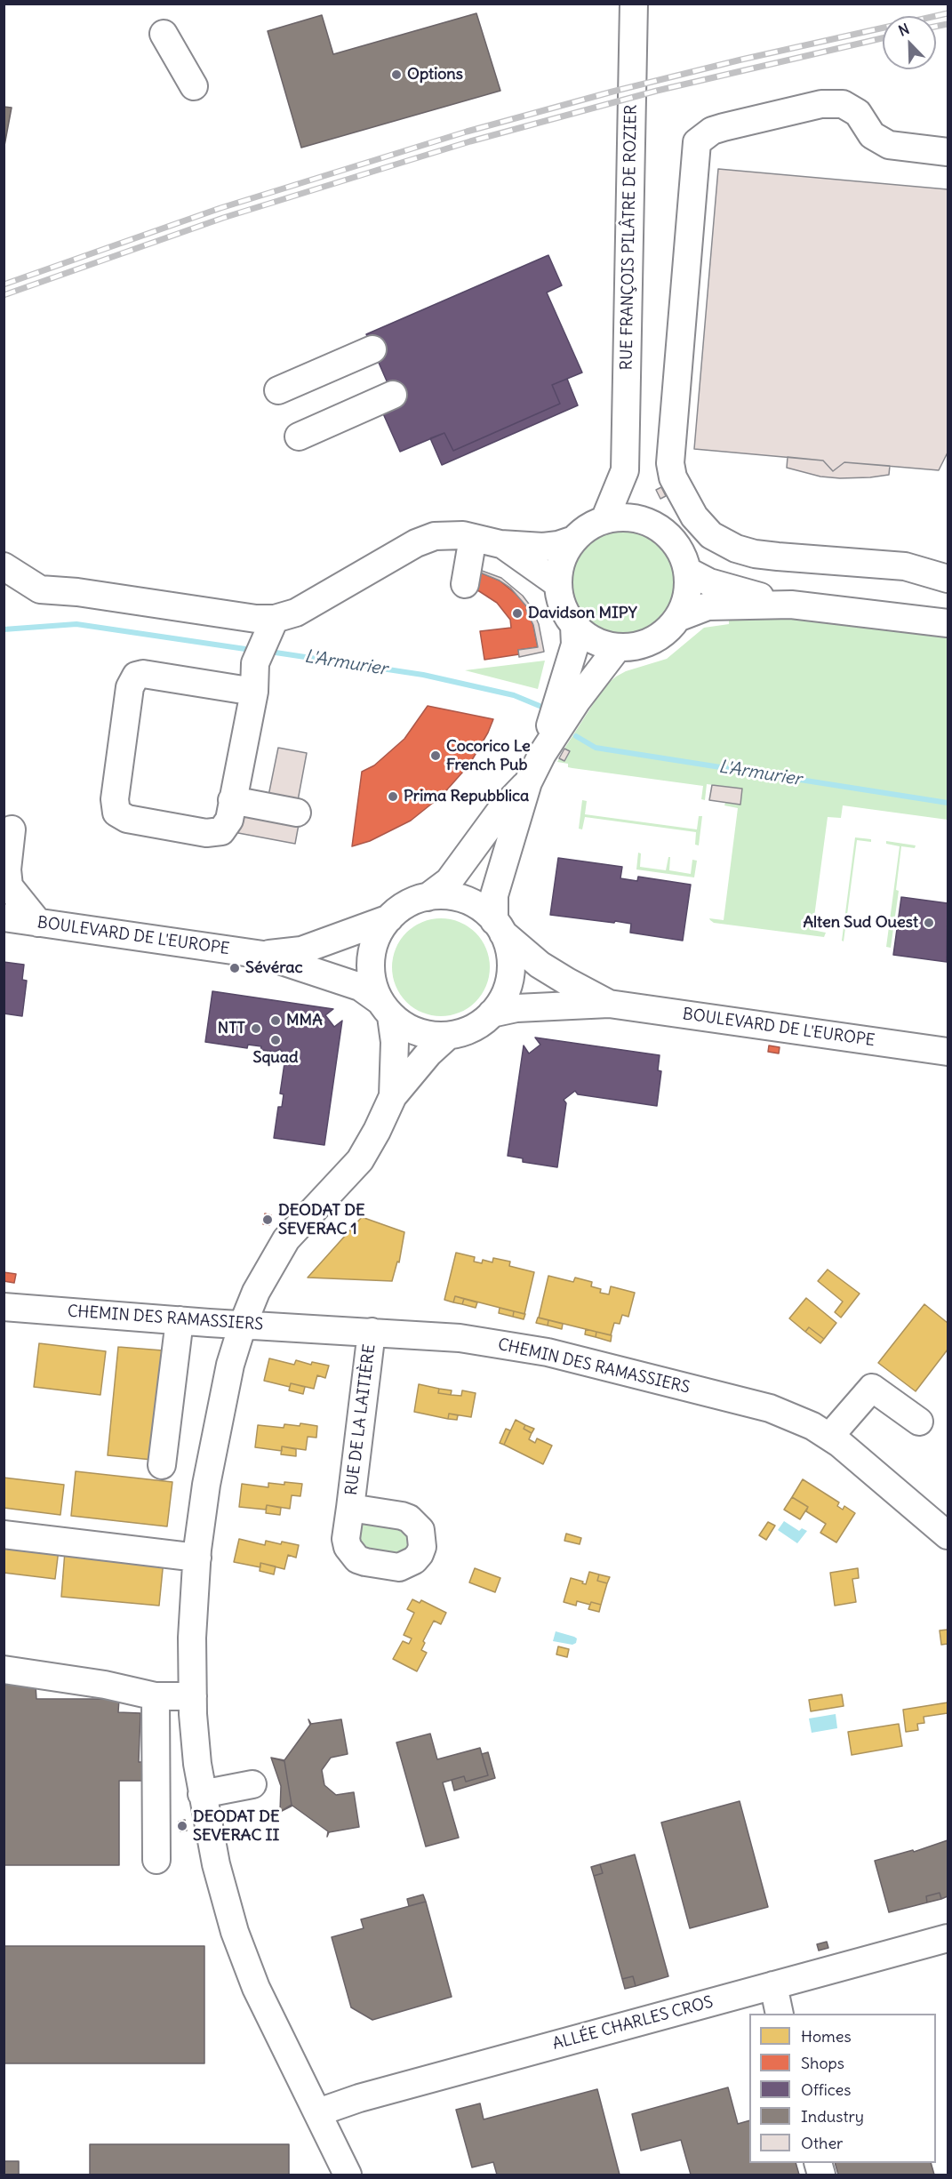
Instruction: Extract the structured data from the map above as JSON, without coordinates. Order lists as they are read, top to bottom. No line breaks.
{"streets":{"street":["RUE FRANÇOIS PILÂTRE DE ROZIER","BOULEVARD DE L'EUROPE","CHEMIN DES RAMASSIERS","RUE DE LA LAITIÈRE","ALLÉE CHARLES CROS"]},"crossings":[["CHEMIN DES RAMASSIERS","RUE DE LA LAITIÈRE"]],"water":["L'Armurier"],"places":["Options","Davidson MIPY","Cocorico Le French Pub","Prima Repubblica","Alten Sud Ouest","Sévérac","MMA","NTT","Squad","DEODAT DE SEVERAC 1","DEODAT DE SEVERAC II"],"legend":["Homes","Shops","Offices","Industry","Other"],"north":"top left"}
